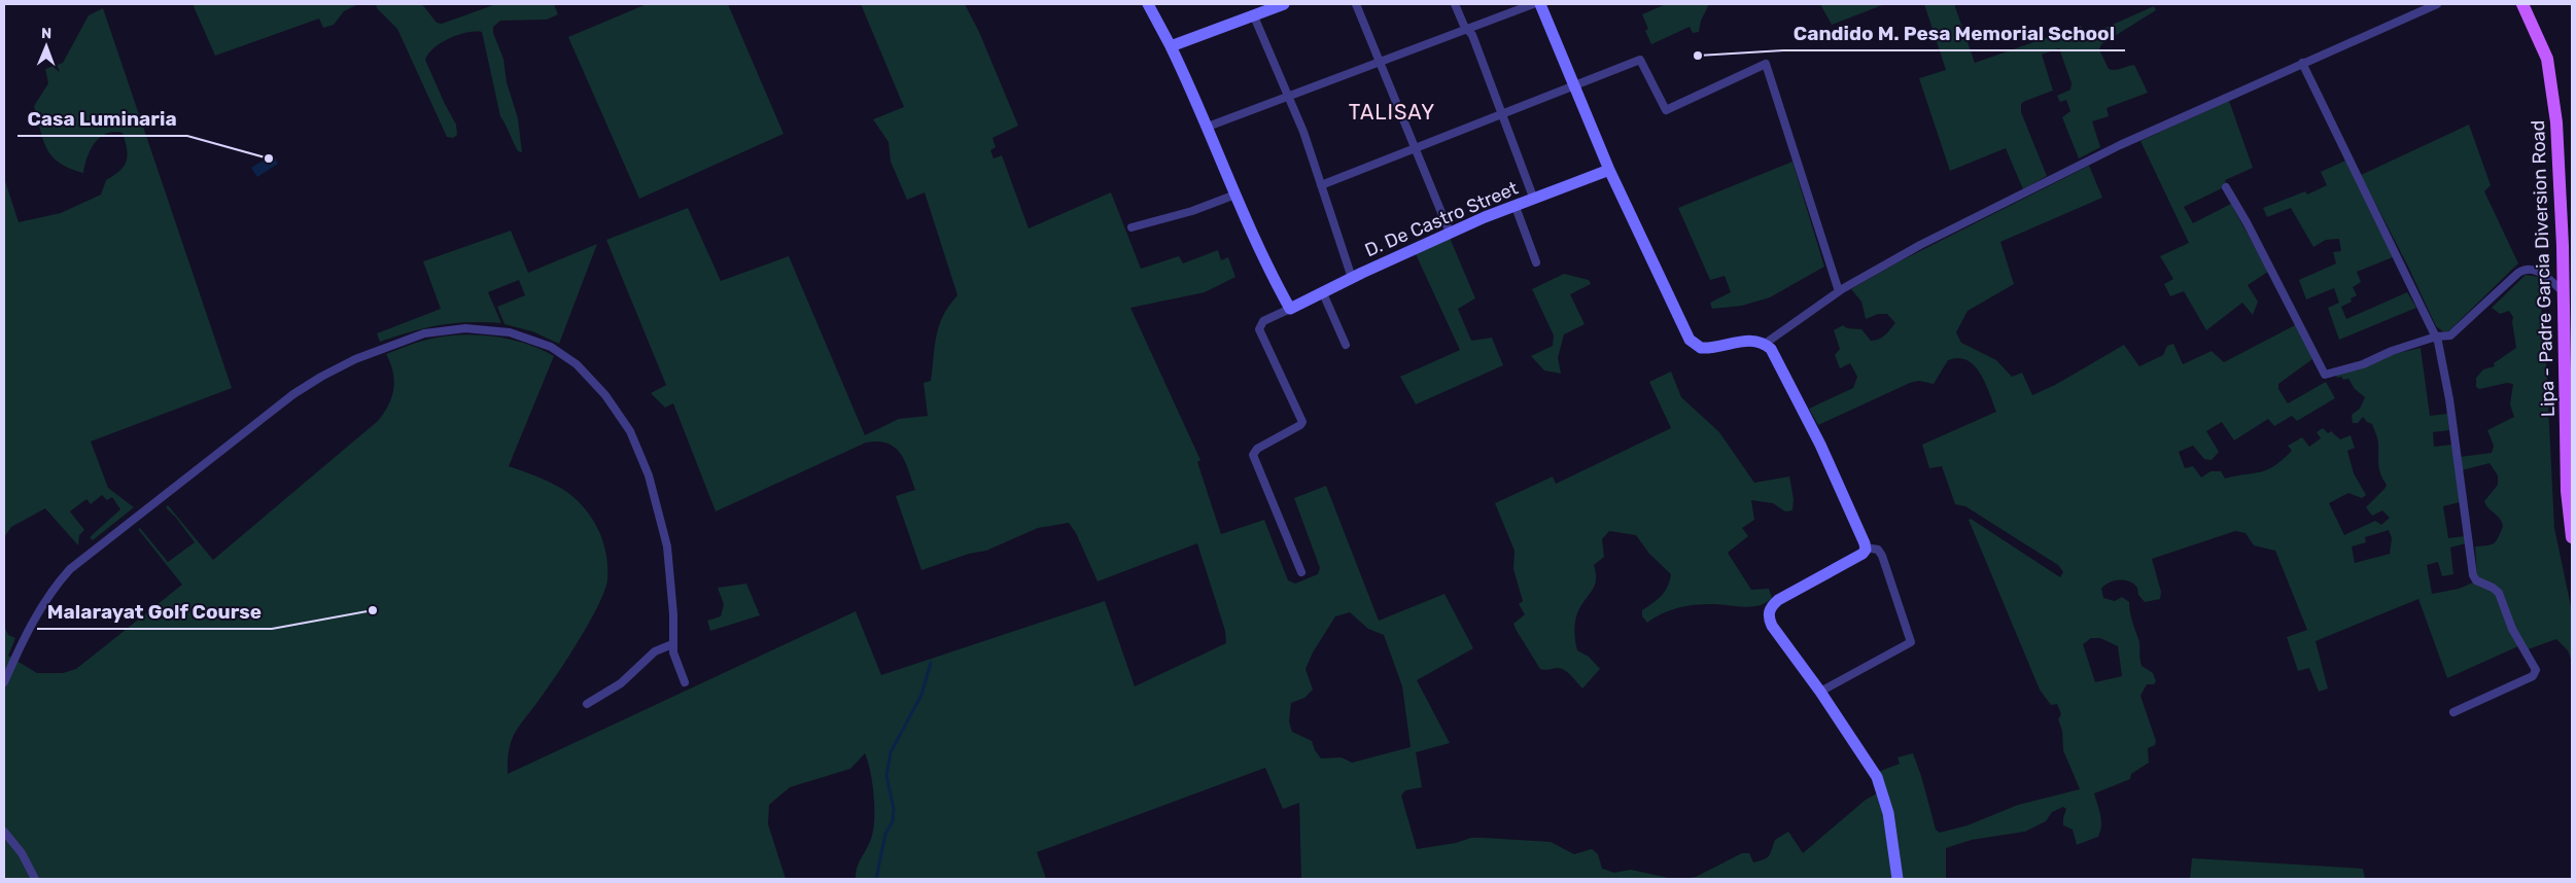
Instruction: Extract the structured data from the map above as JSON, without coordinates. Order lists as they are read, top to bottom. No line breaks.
{"streets":{"main road":["Lipa - Padre Garcia Diversion Road"],"street":["D. De Castro Street"]},"districts":["TALISAY"],"places":["Candido M. Pesa Memorial School","Casa Luminaria","Malarayat Golf Course"],"north":"top"}
